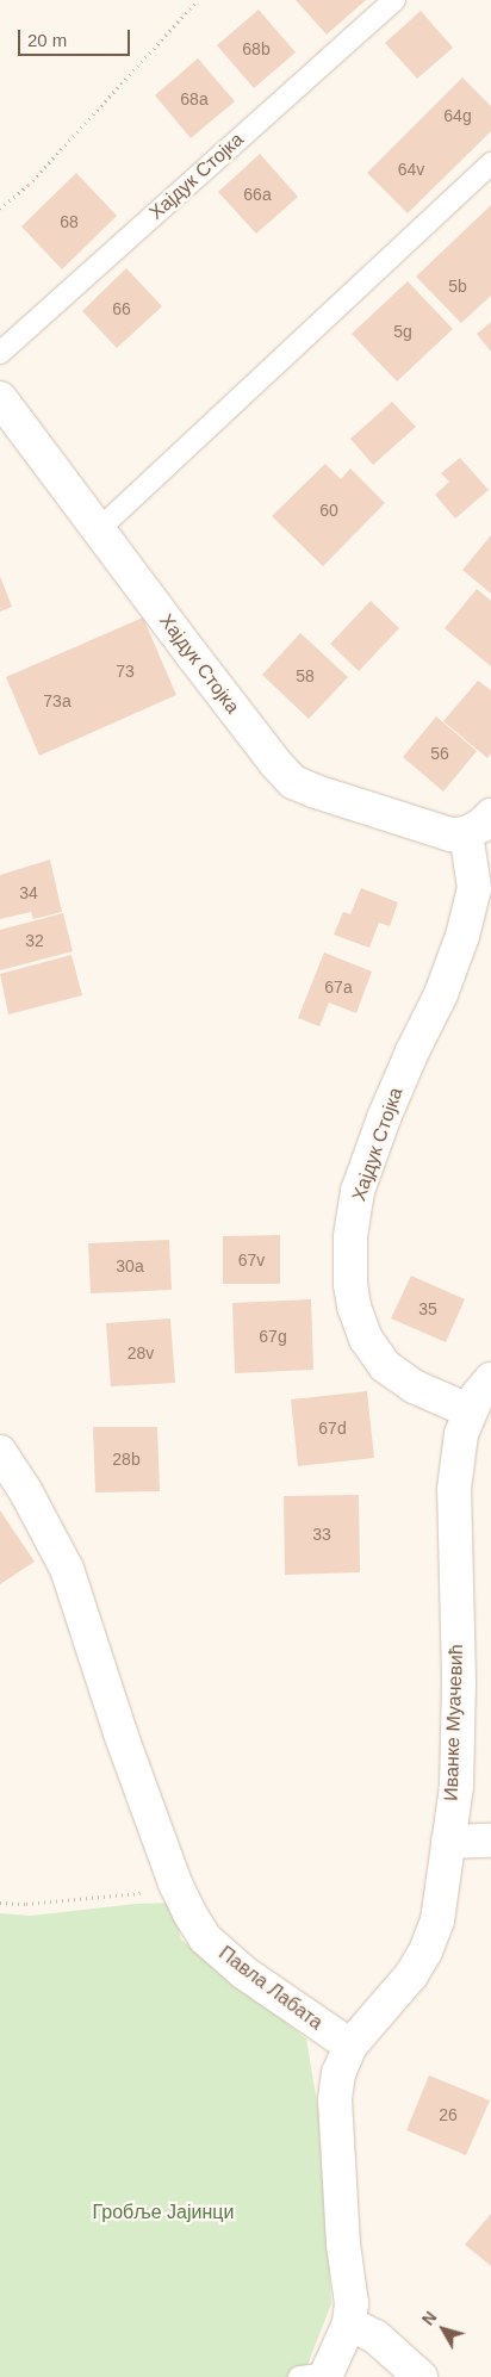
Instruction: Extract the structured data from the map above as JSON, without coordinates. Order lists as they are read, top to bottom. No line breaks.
{"streets":{"street":["Хајдук Стојка","Иванке Муачевић","Павла Лабата"]},"crossings":[["Хајдук Стојка","Иванке Муачевић"],["Иванке Муачевић","Павла Лабата"]],"parks":["Гробље Јајинци"],"house_numbers":["68b","68a","64g","64v","66a","68","5b","66","5g","60","73","58","73a","56","34","32","67a","67v","30a","35","67g","28v","67d","28b","33","26"],"scale_bar":"20 m","north":"top left"}
